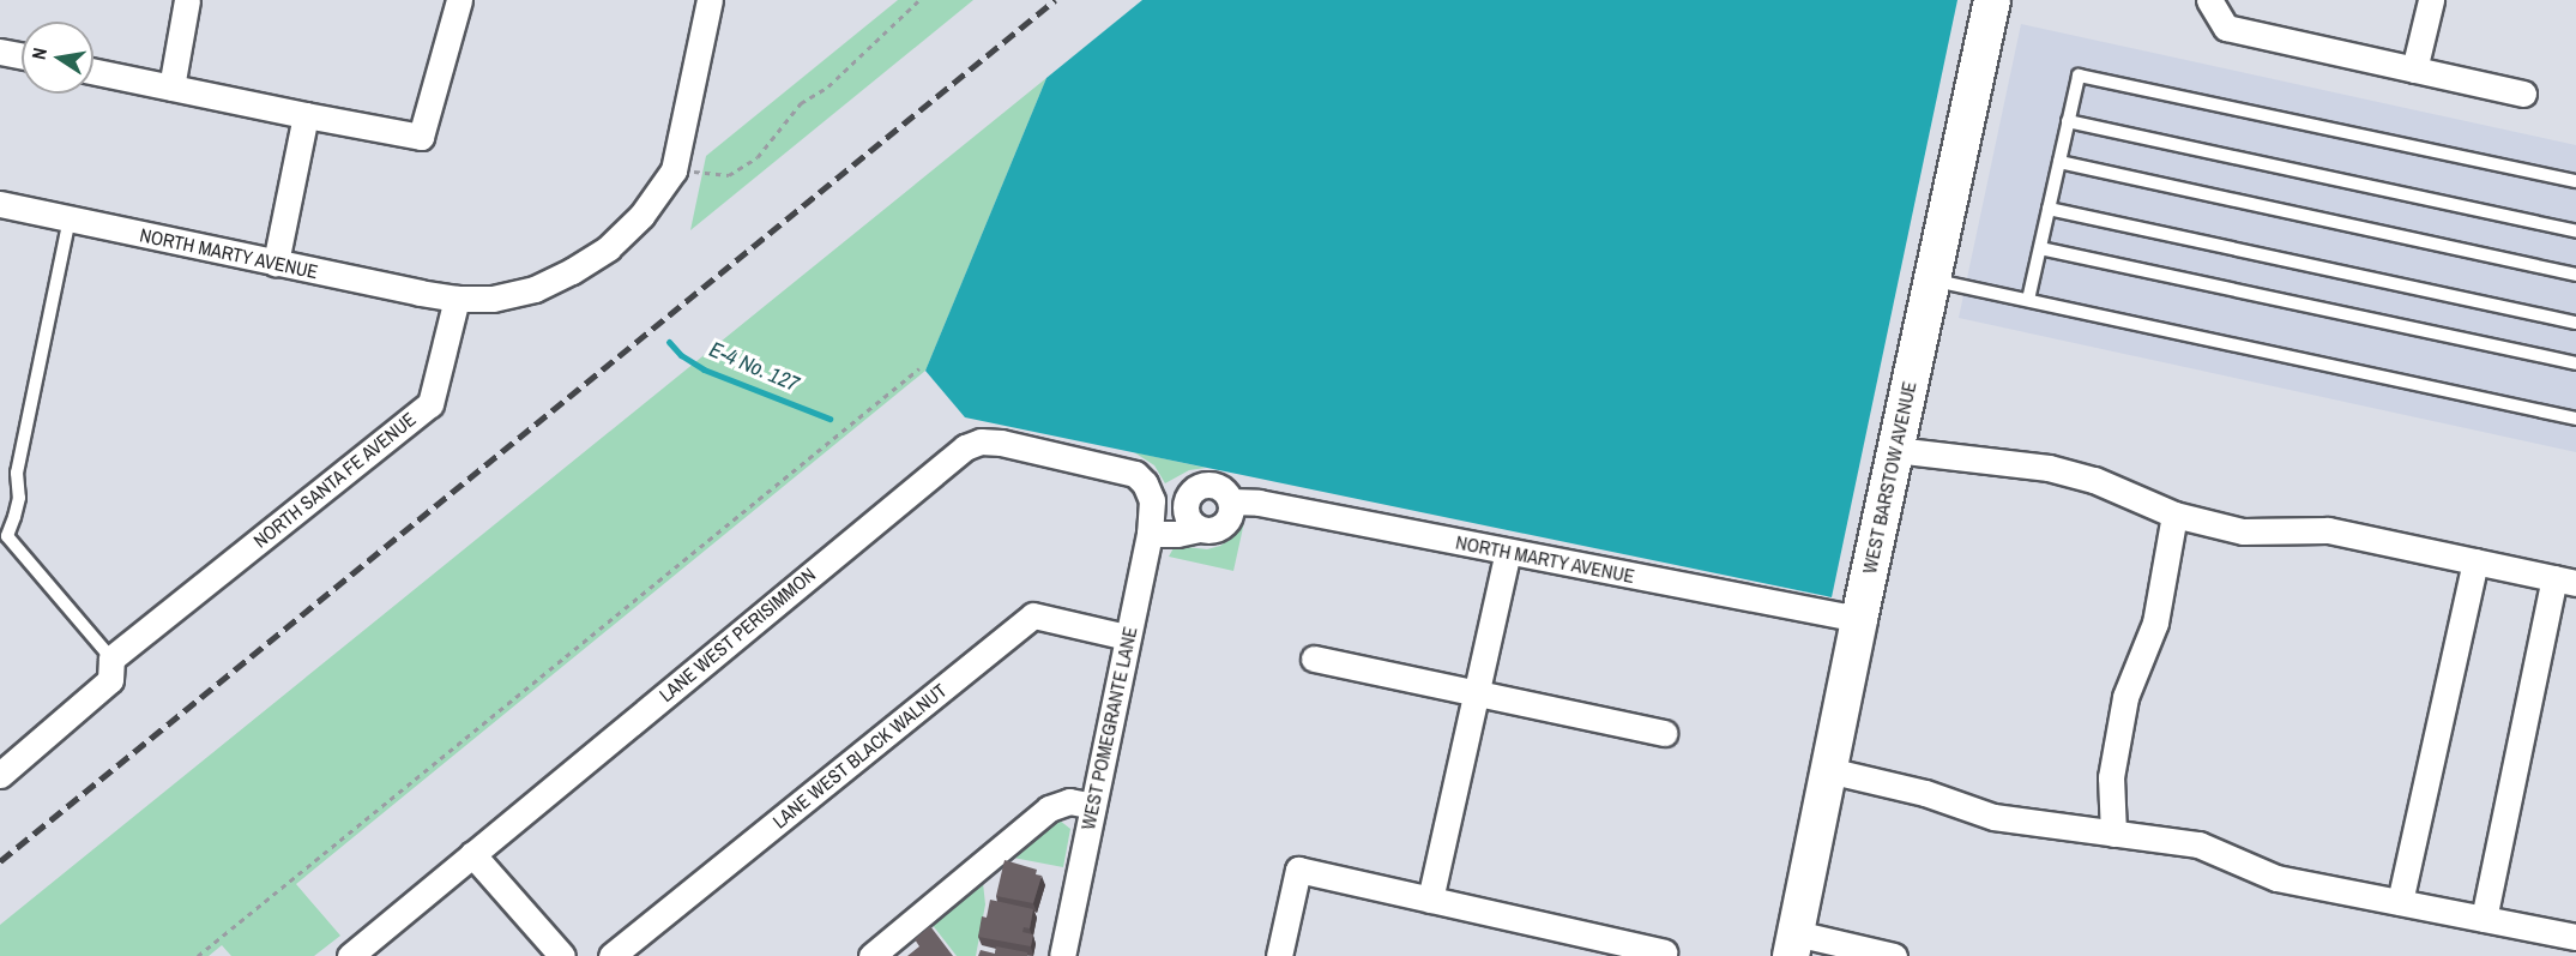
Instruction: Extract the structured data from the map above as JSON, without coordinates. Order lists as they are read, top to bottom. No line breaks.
{"streets":{"street":["NORTH MARTY AVENUE","WEST BARSTOW AVENUE","NORTH SANTA FE AVENUE","LANE WEST PERISIMMON","WEST POMEGRANTE LANE","LANE WEST BLACK WALNUT"]},"crossings":[["NORTH MARTY AVENUE","WEST BARSTOW AVENUE"],["NORTH MARTY AVENUE","NORTH SANTA FE AVENUE"],["NORTH MARTY AVENUE","LANE WEST PERISIMMON"],["NORTH MARTY AVENUE","WEST POMEGRANTE LANE"],["LANE WEST PERISIMMON","WEST POMEGRANTE LANE"],["WEST POMEGRANTE LANE","LANE WEST BLACK WALNUT"]],"water":["E-4 No. 127"],"north":"left"}
